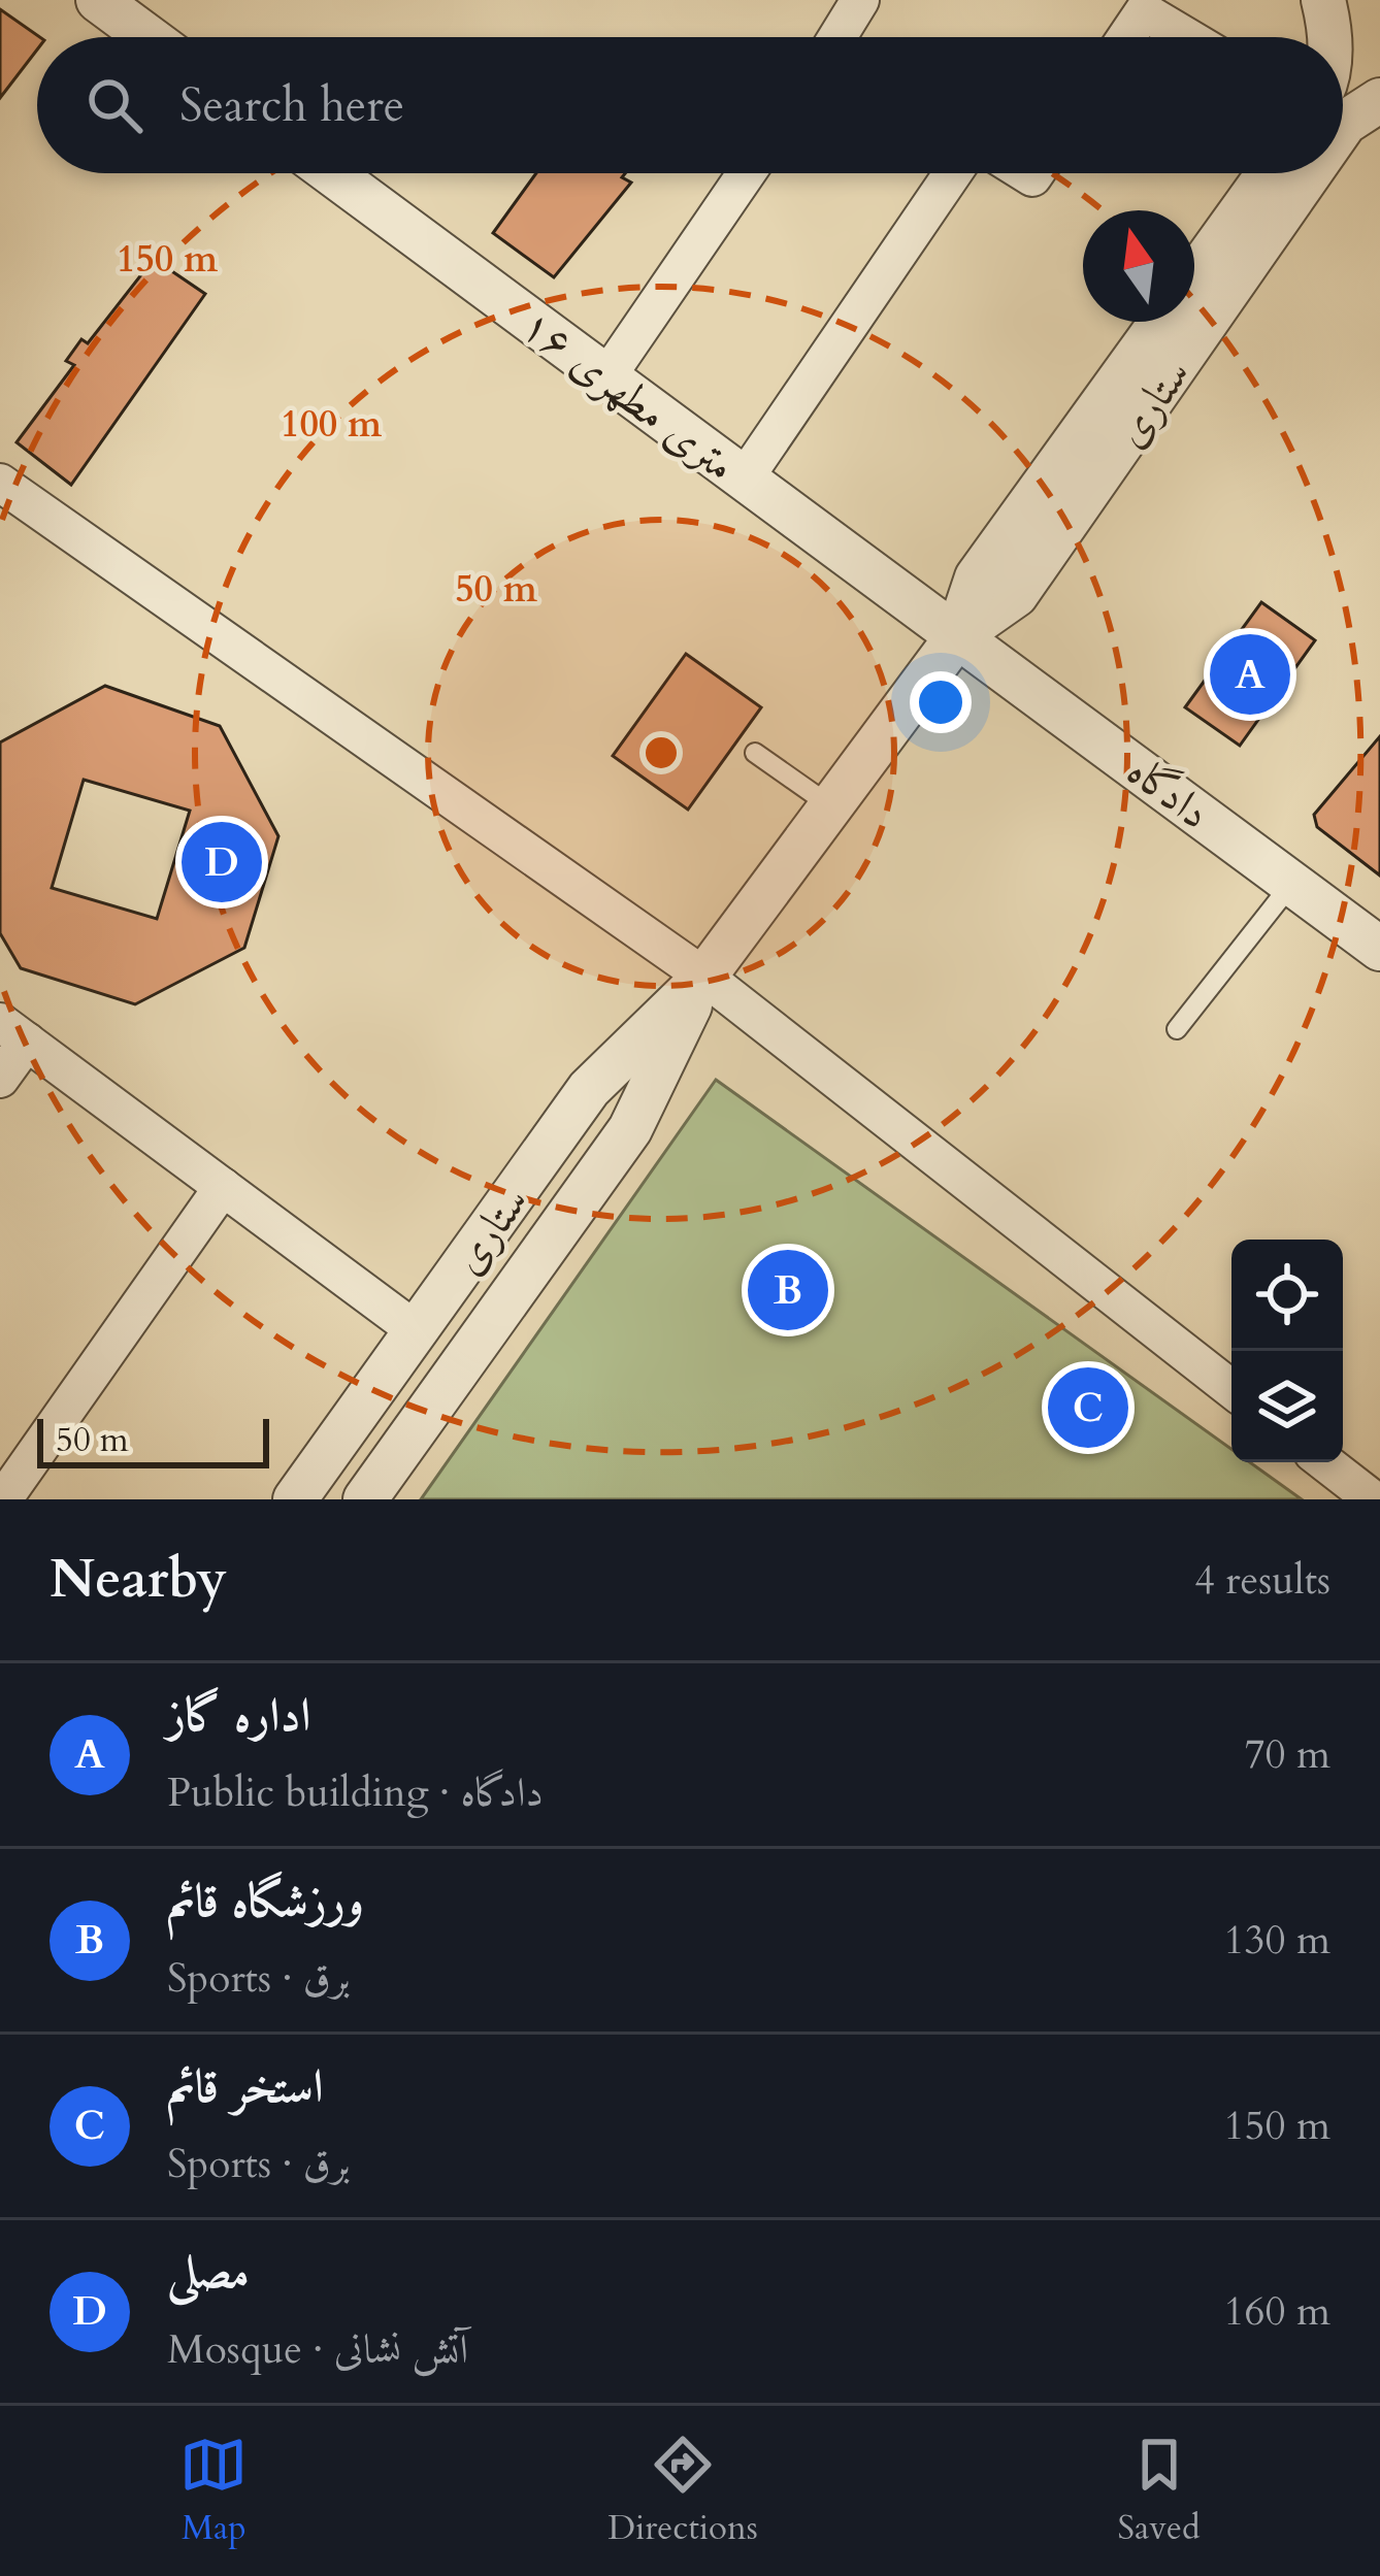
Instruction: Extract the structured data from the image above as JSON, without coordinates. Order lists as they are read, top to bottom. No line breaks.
{"streets":{"street":["۱۶ متری مطهری","ستاری","دادگاه"]},"crossings":[["۱۶ متری مطهری","ستاری"],["۱۶ متری مطهری","دادگاه"],["ستاری","دادگاه"]],"scale_bar":"50 m","north":"top","page":{"search":"Search here","pins":["A","D","B","C"],"scale":"50 m","heading":["Nearby","4 results"],"list":[{"mark":"A","name":"اداره گاز","note":"Public building · دادگاه","value":"70 m"},{"mark":"B","name":"ورزشگاه قائم","note":"Sports · برق","value":"130 m"},{"mark":"C","name":"استخر قائم","note":"Sports · برق","value":"150 m"},{"mark":"D","name":"مصلی","note":"Mosque · آتش نشانی","value":"160 m"}],"nav":["Map","Directions","Saved"]},"rings":["150 m","100 m","50 m"]}
